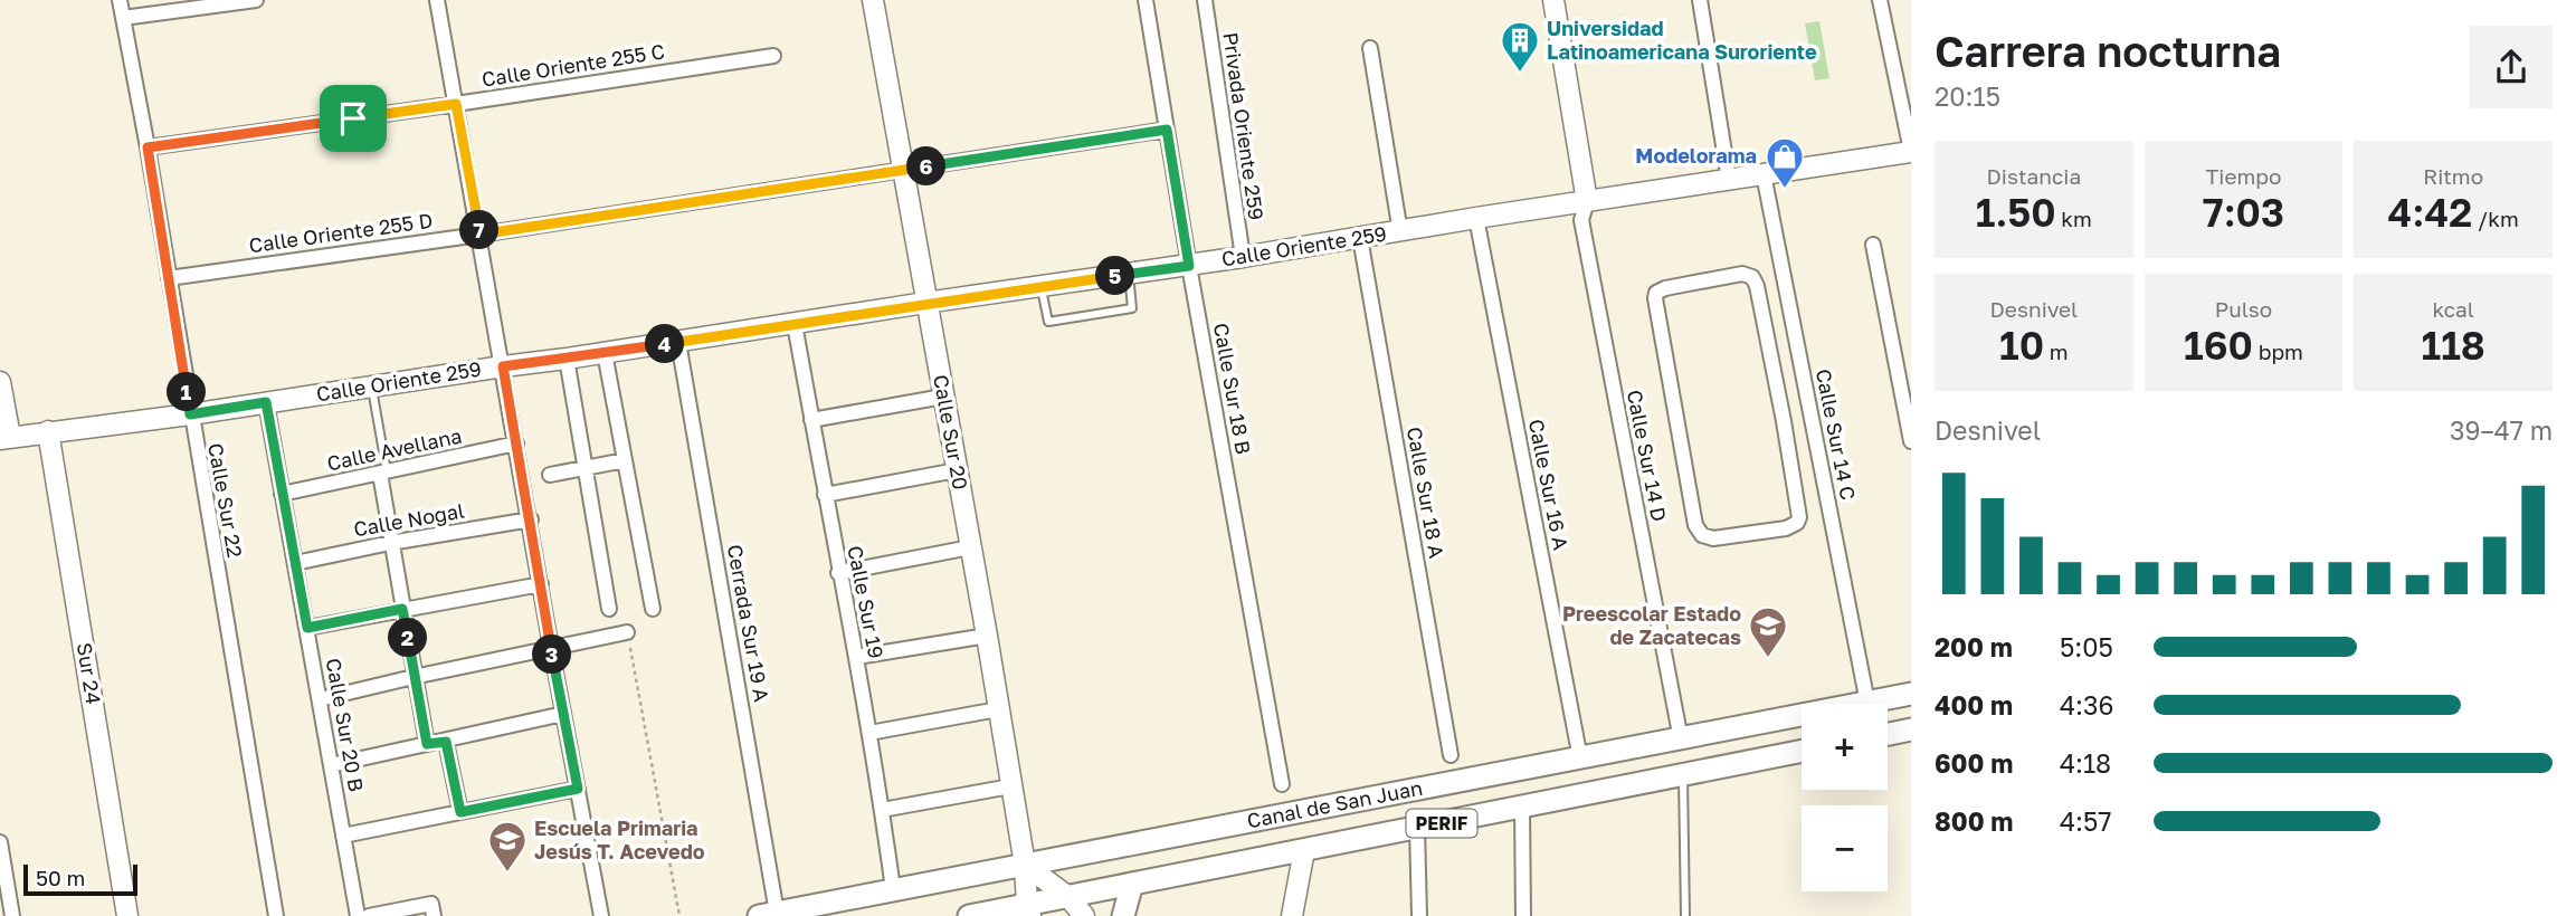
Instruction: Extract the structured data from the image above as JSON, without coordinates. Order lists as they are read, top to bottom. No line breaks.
{"streets":{"main road":["Canal de San Juan","PERIF"],"street":["Calle Oriente 255 C","Privada Oriente 259","Calle Oriente 255 D","Calle Oriente 259","Calle Sur 18 B","Calle Sur 20","Calle Sur 14 C","Calle Avellana","Calle Sur 14 D","Calle Sur 16 A","Calle Sur 18 A","Calle Sur 22","Calle Nogal","Calle Sur 19","Cerrada Sur 19 A","Sur 24","Calle Sur 20 B"]},"crossings":[["Calle Oriente 255 C","Calle Sur 22"],["Privada Oriente 259","Calle Oriente 259"],["Calle Oriente 255 D","Calle Sur 18 B"],["Calle Oriente 255 D","Calle Sur 20"],["Calle Oriente 255 D","Calle Sur 22"],["Calle Oriente 259","Calle Sur 18 B"],["Calle Oriente 259","Calle Sur 20"],["Calle Oriente 259","Calle Sur 14 C"],["Calle Oriente 259","Calle Sur 14 D"],["Calle Oriente 259","Calle Sur 16 A"],["Calle Oriente 259","Calle Sur 18 A"],["Calle Oriente 259","Calle Sur 22"],["Calle Oriente 259","Calle Sur 19"],["Calle Oriente 259","Cerrada Sur 19 A"],["Calle Oriente 259","Sur 24"],["Calle Oriente 259","Calle Sur 20 B"],["Calle Sur 20","Canal de San Juan"],["Calle Sur 14 C","Canal de San Juan"],["Calle Avellana","Calle Sur 20 B"],["Calle Sur 14 D","Canal de San Juan"],["Calle Sur 16 A","Canal de San Juan"],["Calle Nogal","Calle Sur 20 B"],["Calle Sur 19","Canal de San Juan"],["Cerrada Sur 19 A","Canal de San Juan"]],"places":{"building":["Universidad Latinoamericana Suroriente"],"shop":["Modelorama"],"school or university":["Preescolar Estado de Zacatecas","Escuela Primaria Jesús T. Acevedo"]},"scale_bar":"50 m","page":{"heading":["Carrera nocturna","20:15"],"stats":[["Distancia","1.50 km"],["Tiempo","7:03"],["Ritmo","4:42 /km"],["Desnivel","10 m"],["Pulso","160 bpm"],["kcal","118"]],"pins":["6","7","5","4","1","2","3"],"chart":["Desnivel","39–47 m"],"list":[{"name":"200 m","note":"5:05"},{"name":"400 m","note":"4:36"},{"name":"600 m","note":"4:18"},{"name":"800 m","note":"4:57"}],"map_buttons":["+","−"],"scale":"50 m"}}
